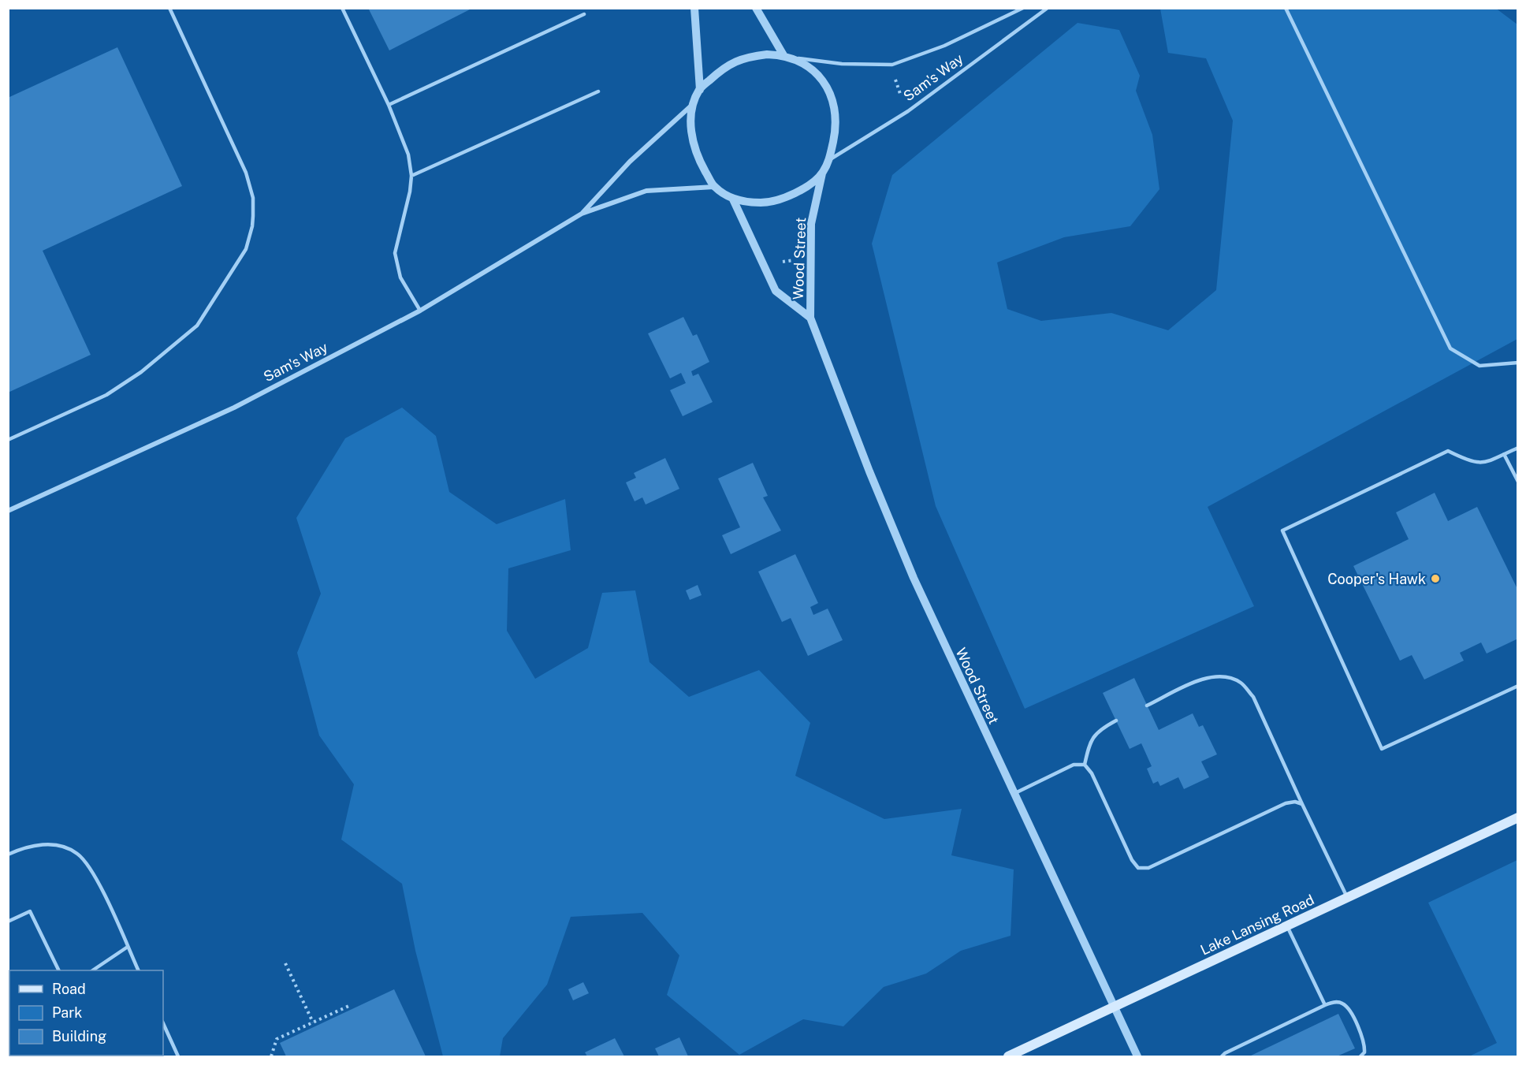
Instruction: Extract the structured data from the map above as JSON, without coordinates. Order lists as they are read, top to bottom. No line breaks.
{"streets":{"main road":["Lake Lansing Road"],"street":["Sam's Way","Wood Street"]},"crossings":[["Sam's Way","Wood Street"],["Wood Street","Lake Lansing Road"]],"places":["Cooper's Hawk"],"legend":["Road","Park","Building"]}
